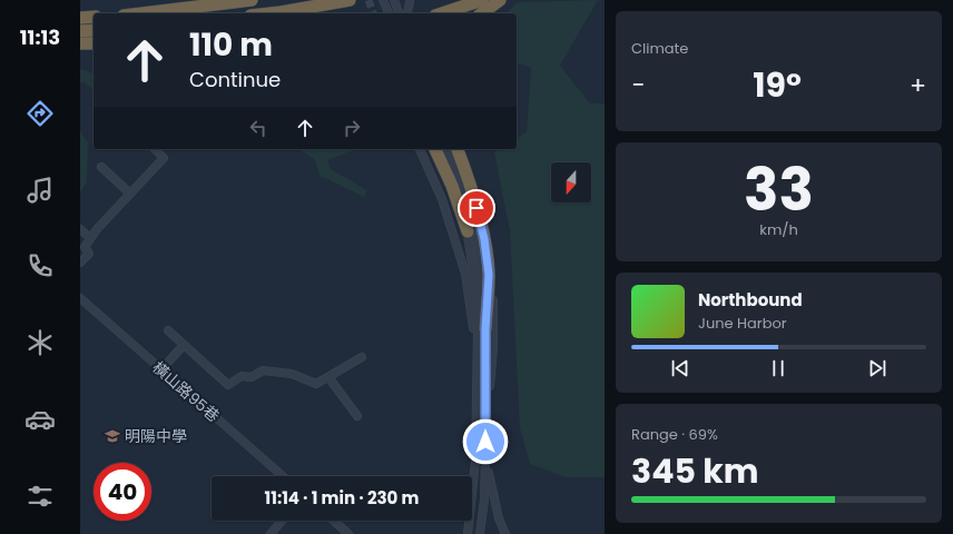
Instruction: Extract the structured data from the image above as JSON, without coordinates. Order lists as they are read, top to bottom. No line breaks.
{"streets":{"street":["橫山路95巷"]},"places":{"school or university":["明陽中學"]},"north":"bottom","page":{"tabs":"11:13","tile":["Climate",["33","km/h"],["Range · 69%","345 km"]],"turn":["110 m","Continue"],"heat":["−","19°","+"],"song":["Northbound","June Harbor"],"limit":"40","trip":"11:14 · 1 min · 230 m"}}
